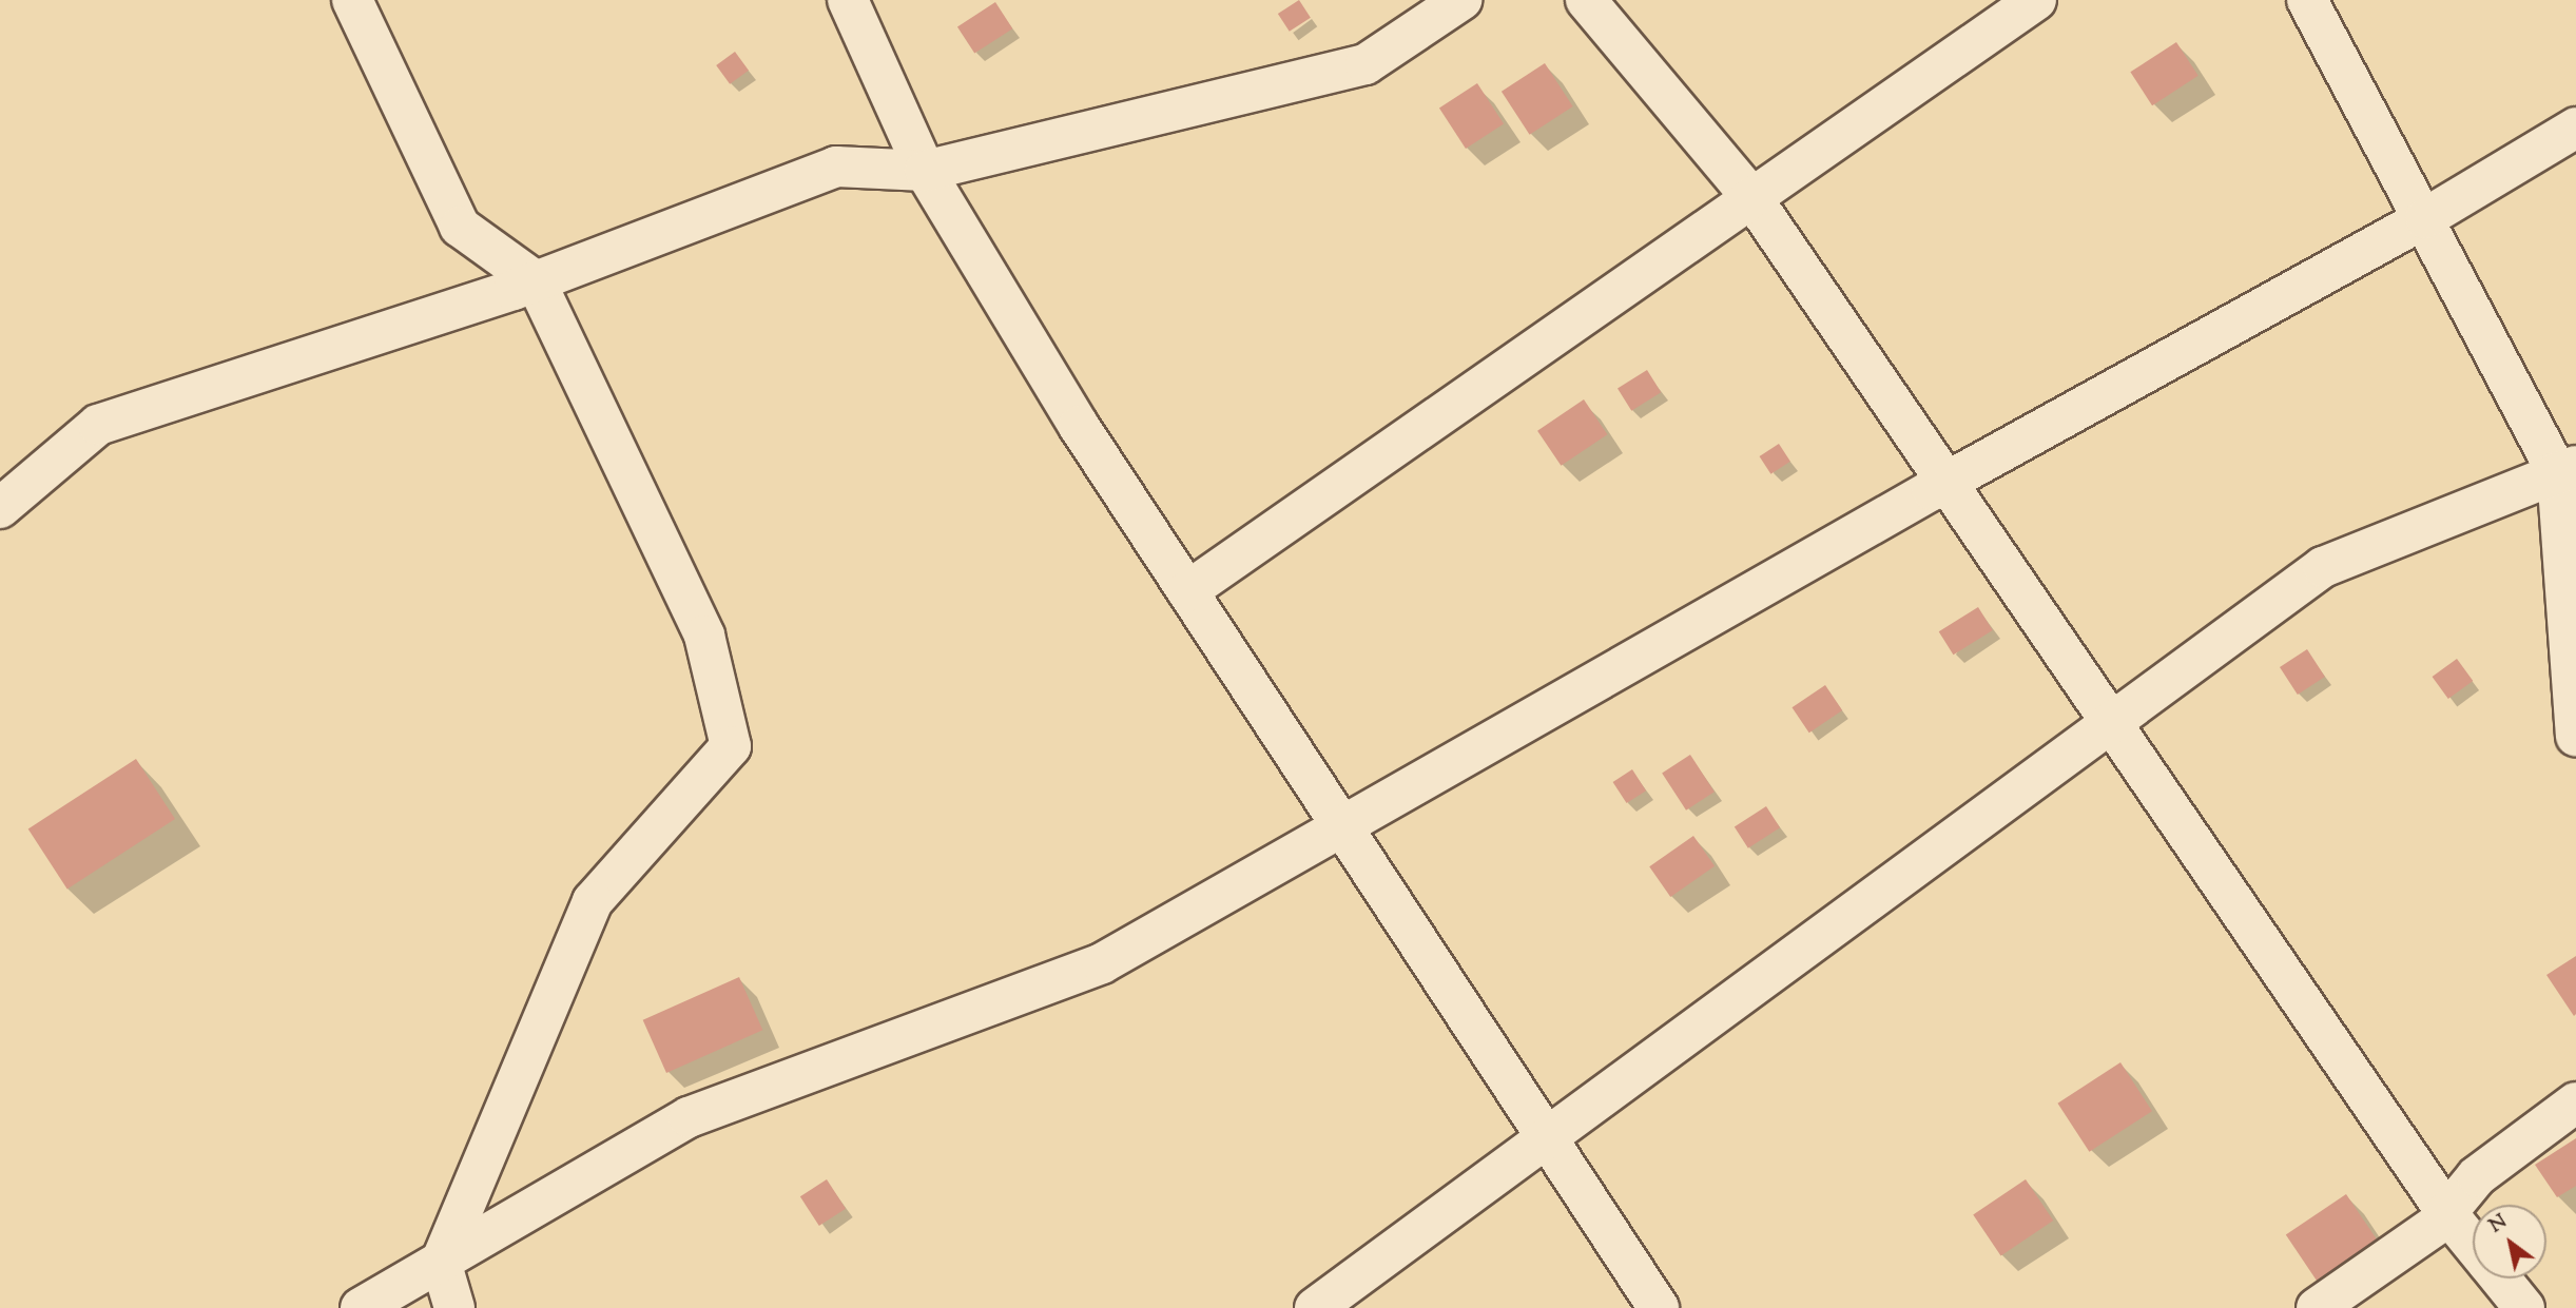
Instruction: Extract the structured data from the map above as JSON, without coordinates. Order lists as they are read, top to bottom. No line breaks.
{"north":"top left"}
